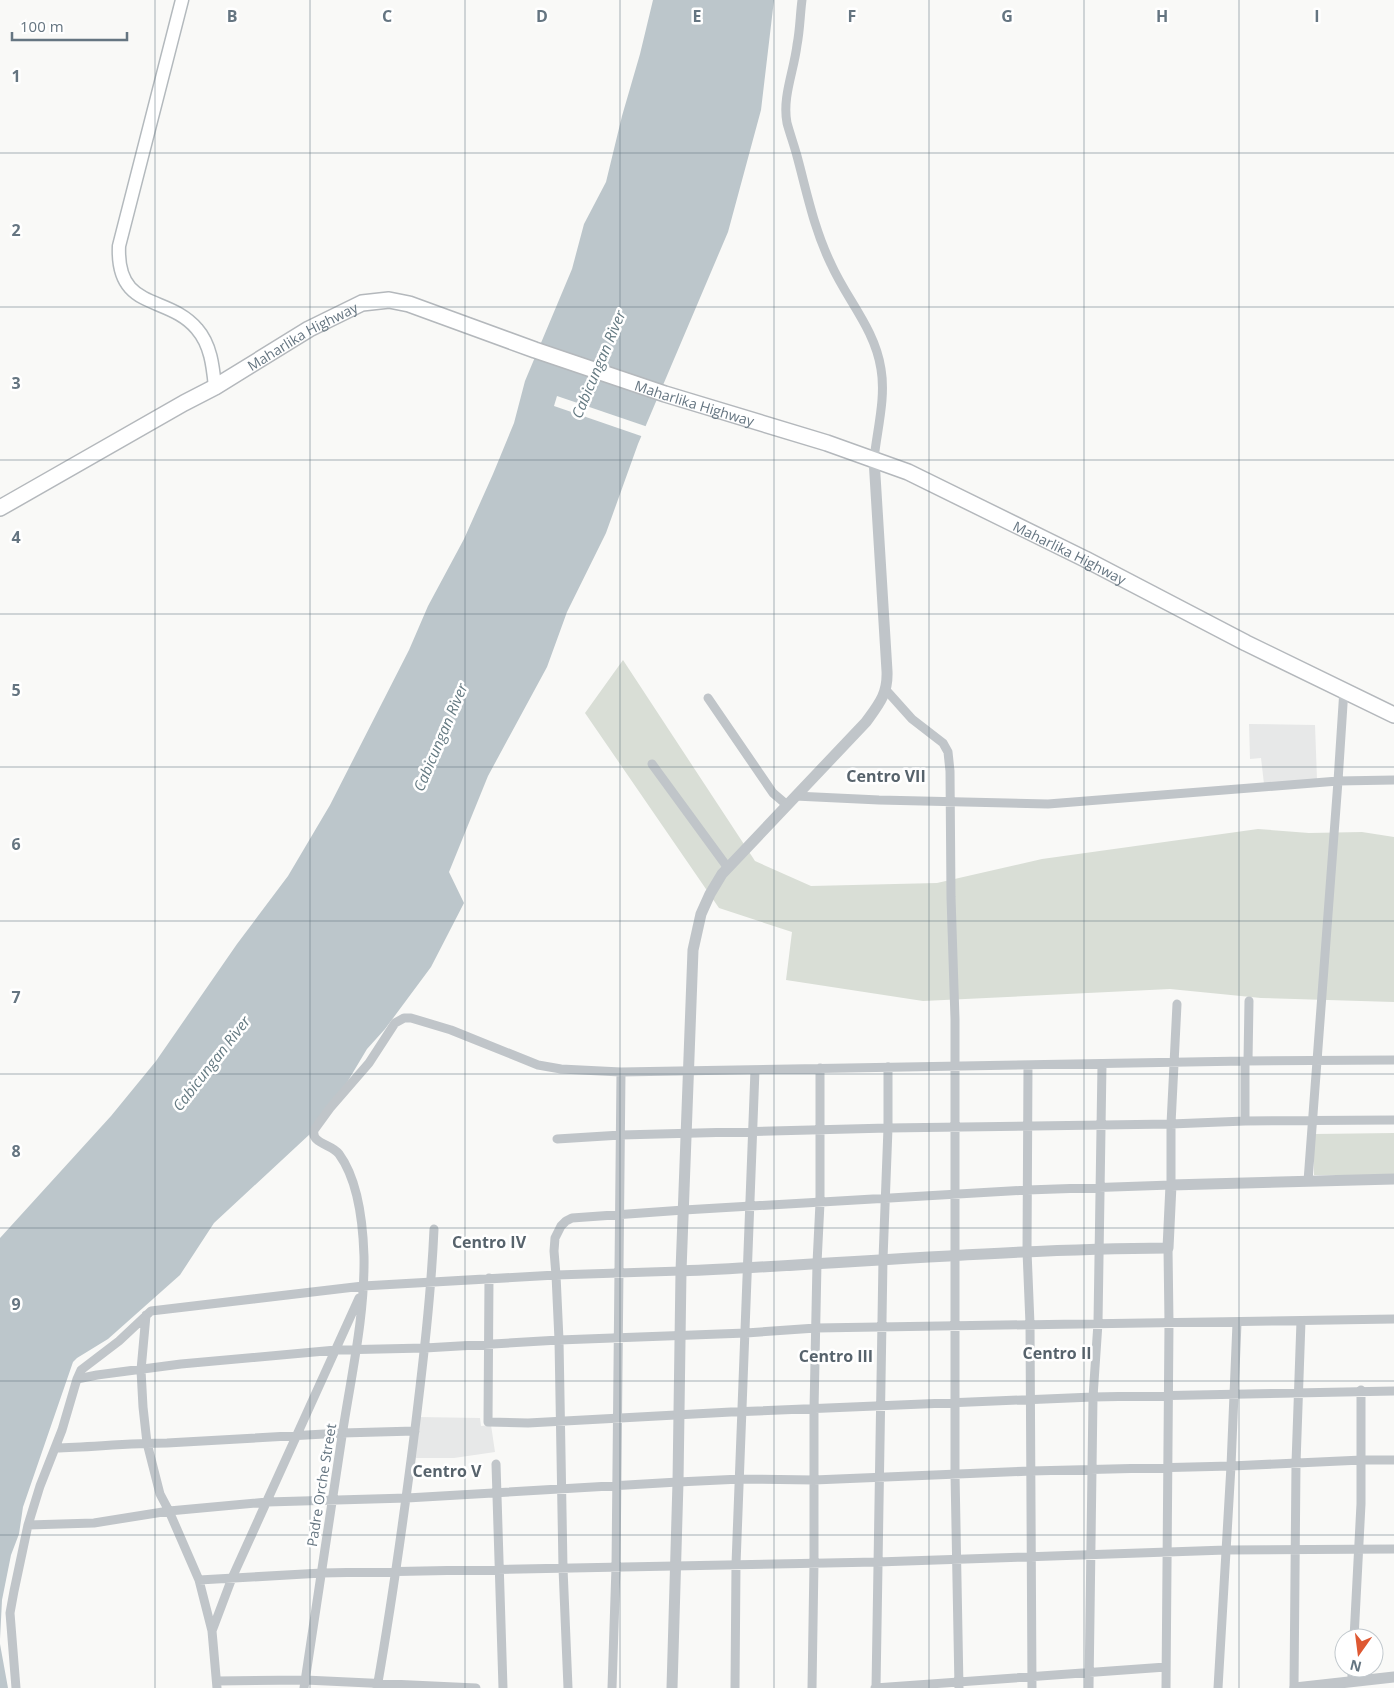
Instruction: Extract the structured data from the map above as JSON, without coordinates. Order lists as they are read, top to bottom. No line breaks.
{"streets":{"highway":["Maharlika Highway"],"street":["Padre Orche Street"]},"districts":["Centro VII","Centro IV","Centro II","Centro III","Centro V"],"water":["Cabicungan River"],"scale_bar":"100 m","north":"bottom","grid":{"columns":["B","C","D","E","F","G","H","I"],"rows":["1","2","3","4","5","6","7","8","9"]}}
